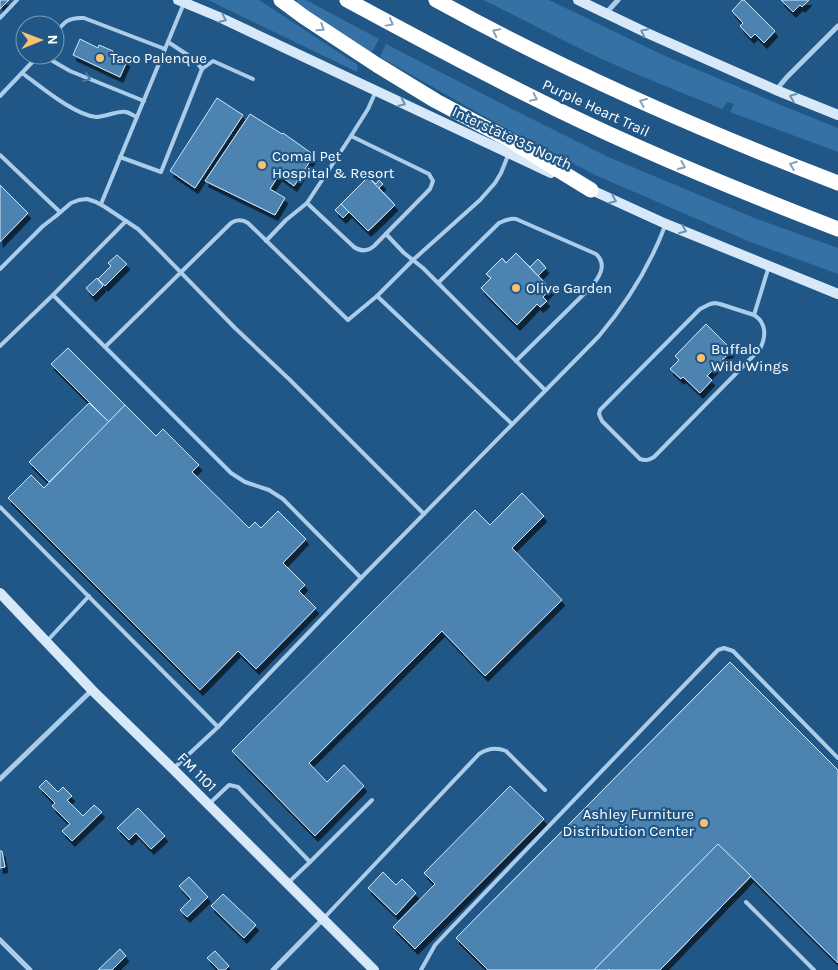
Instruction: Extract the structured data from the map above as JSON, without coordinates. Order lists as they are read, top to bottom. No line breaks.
{"streets":{"highway":["Purple Heart Trail"],"main road":["Interstate 35 North","FM 1101"]},"one_way":["Interstate 35 North"],"places":["Taco Palenque","Comal Pet Hospital & Resort","Olive Garden","Buffalo Wild Wings","Ashley Furniture Distribution Center"],"north":"right"}
